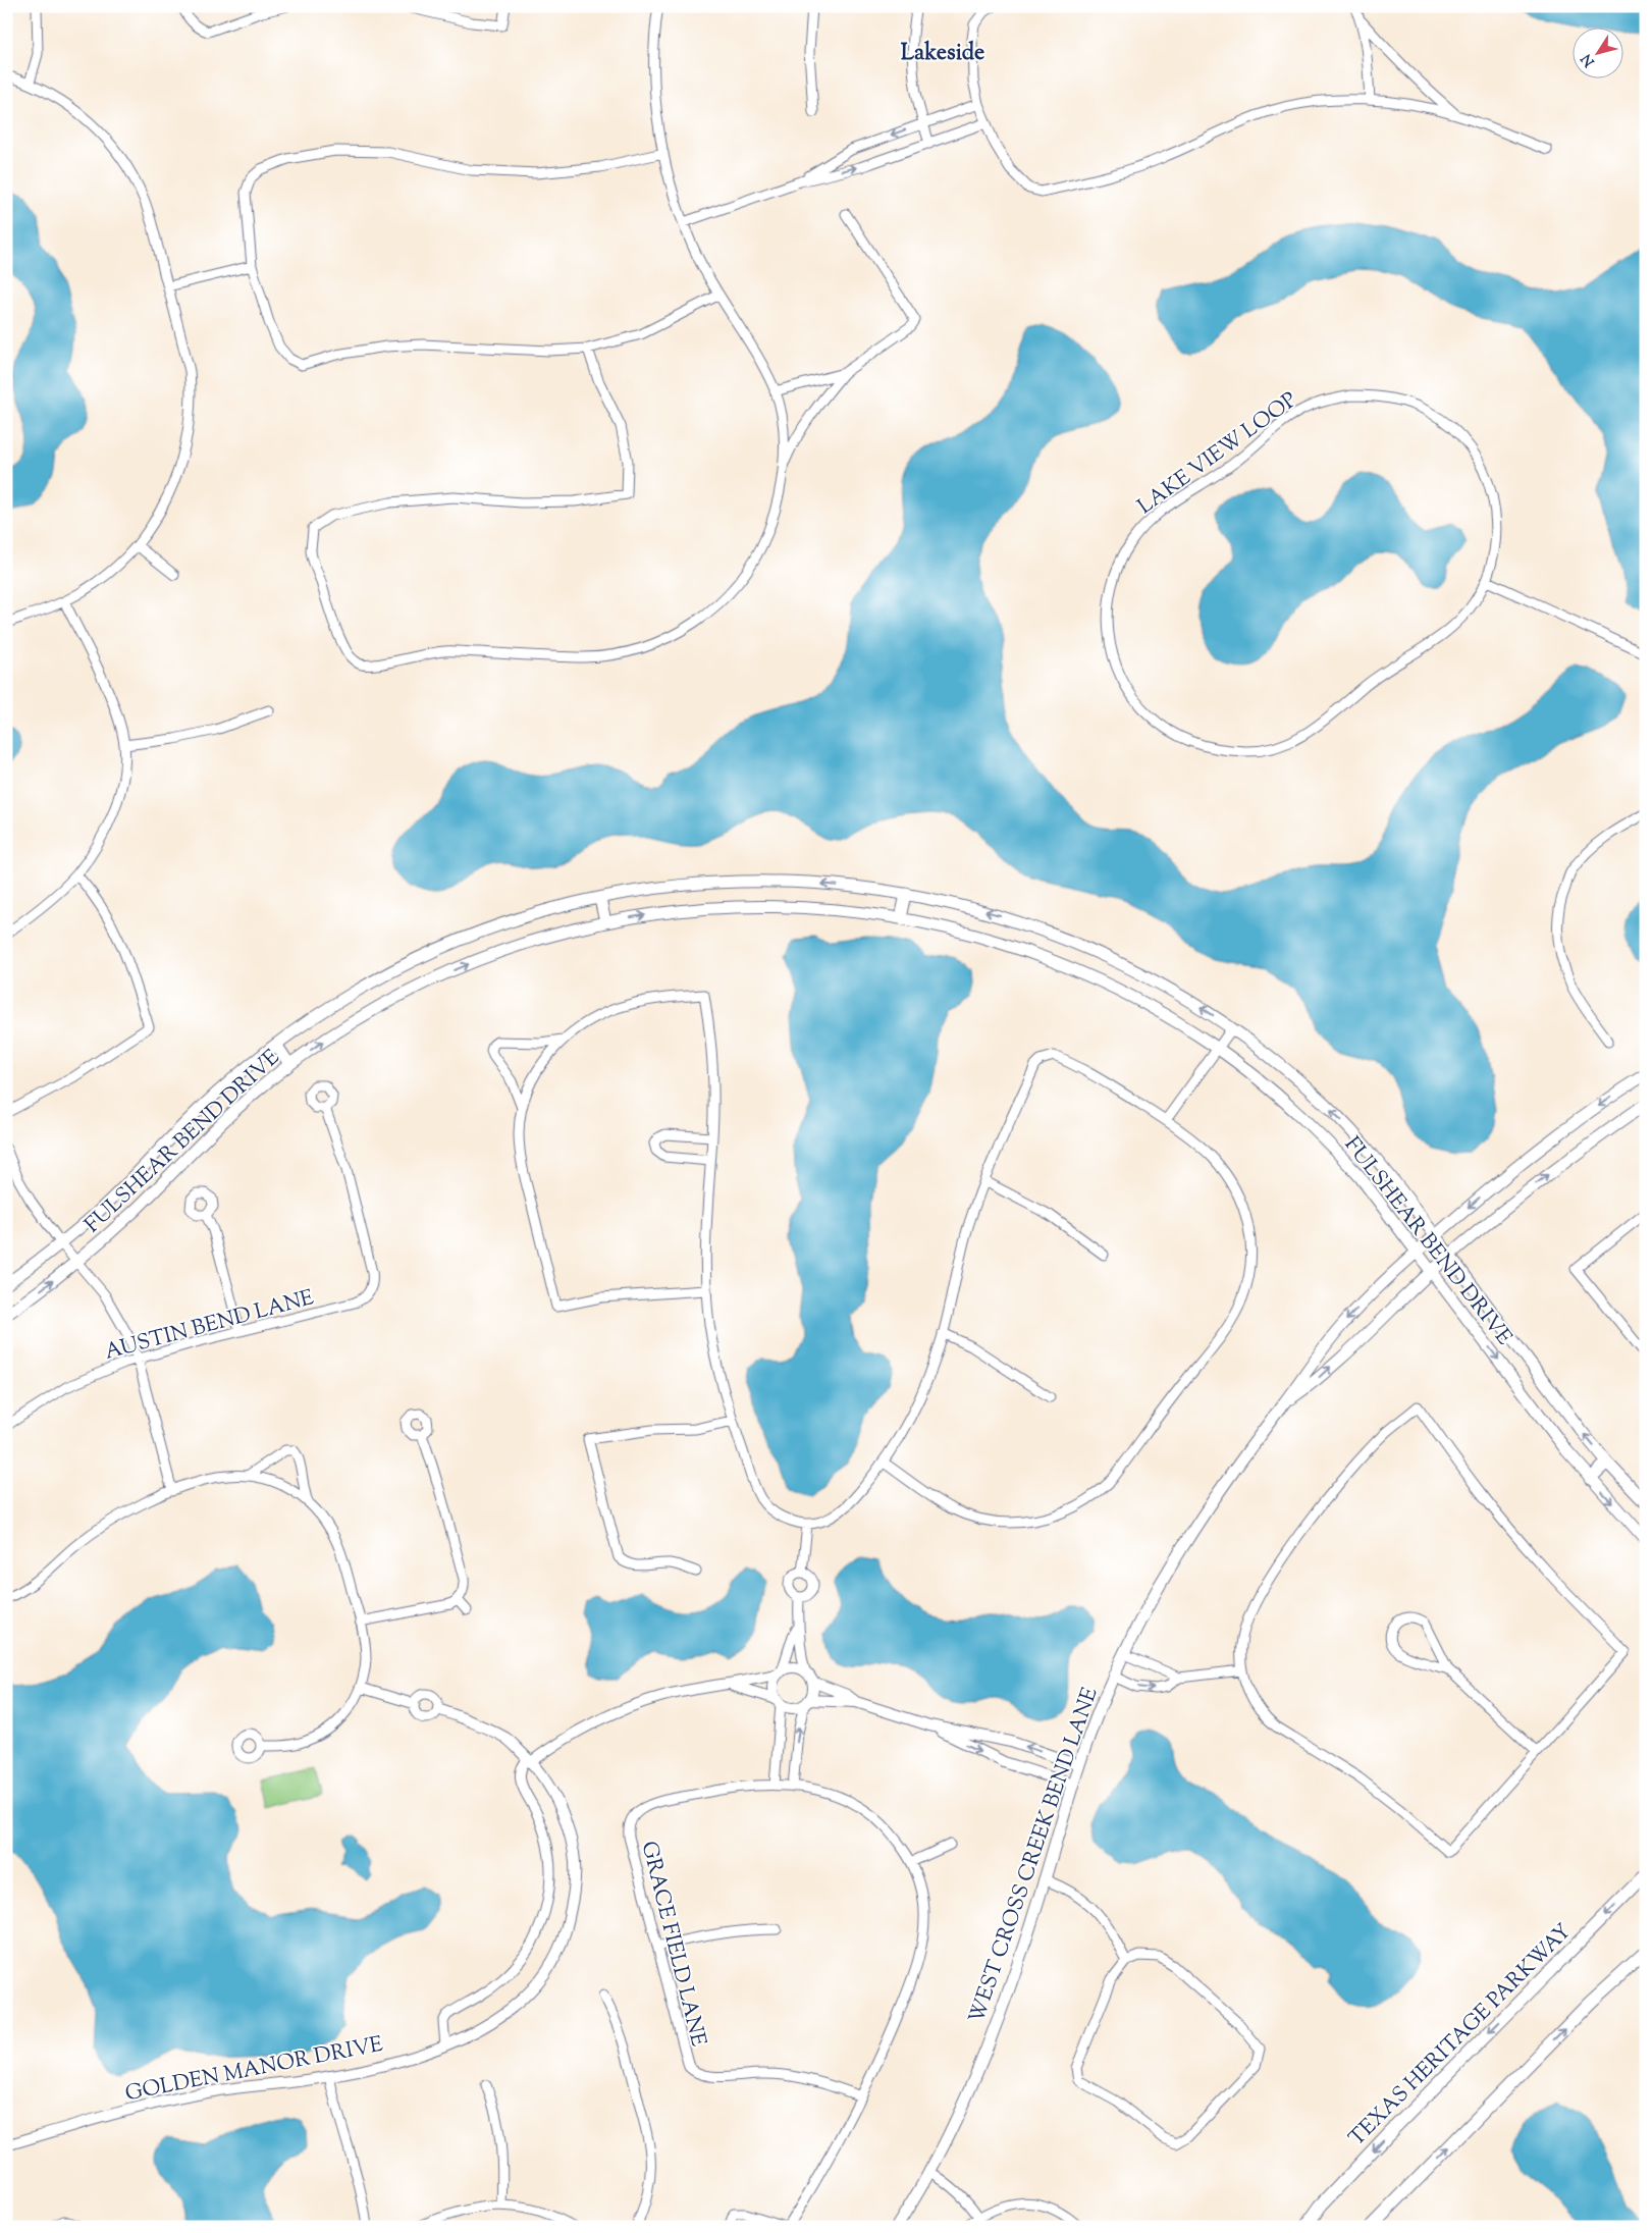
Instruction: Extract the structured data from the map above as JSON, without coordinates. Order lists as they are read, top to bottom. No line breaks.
{"streets":{"main road":["FULSHEAR BEND DRIVE","WEST CROSS CREEK BEND LANE","TEXAS HERITAGE PARKWAY"],"street":["LAKE VIEW LOOP","AUSTIN BEND LANE","GRACE FIELD LANE","GOLDEN MANOR DRIVE"]},"crossings":[["FULSHEAR BEND DRIVE","WEST CROSS CREEK BEND LANE"]],"districts":["Lakeside"],"north":"bottom left"}
